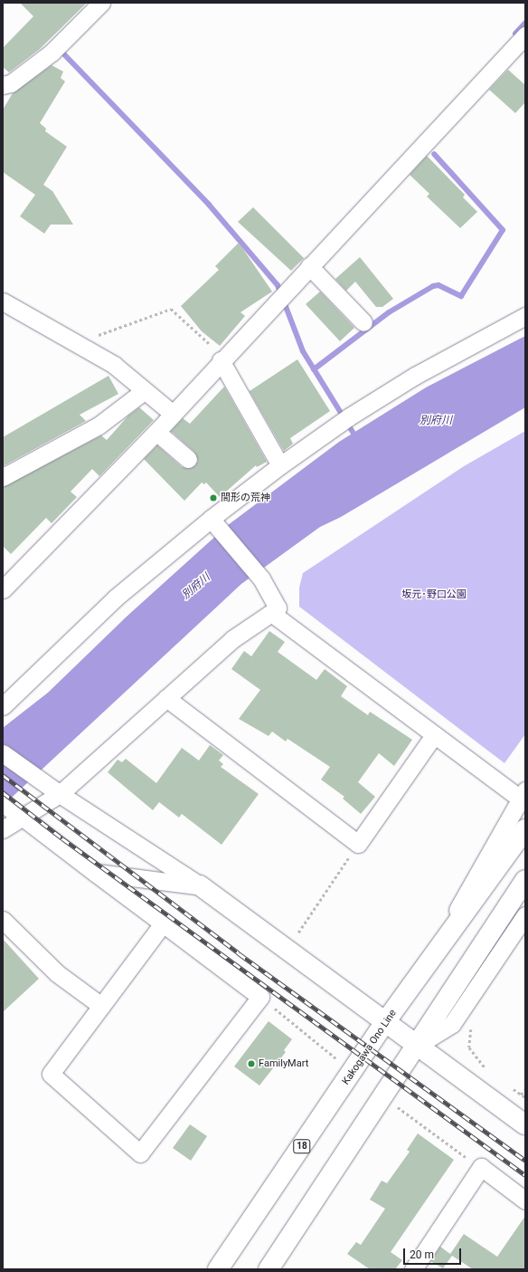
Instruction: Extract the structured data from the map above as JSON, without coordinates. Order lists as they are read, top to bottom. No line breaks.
{"streets":{"main road":["Kakogawa Ono Line","18"]},"water":["別府川"],"parks":["坂元･野口公園"],"places":["間形の荒神","FamilyMart"],"scale_bar":"20 m"}
